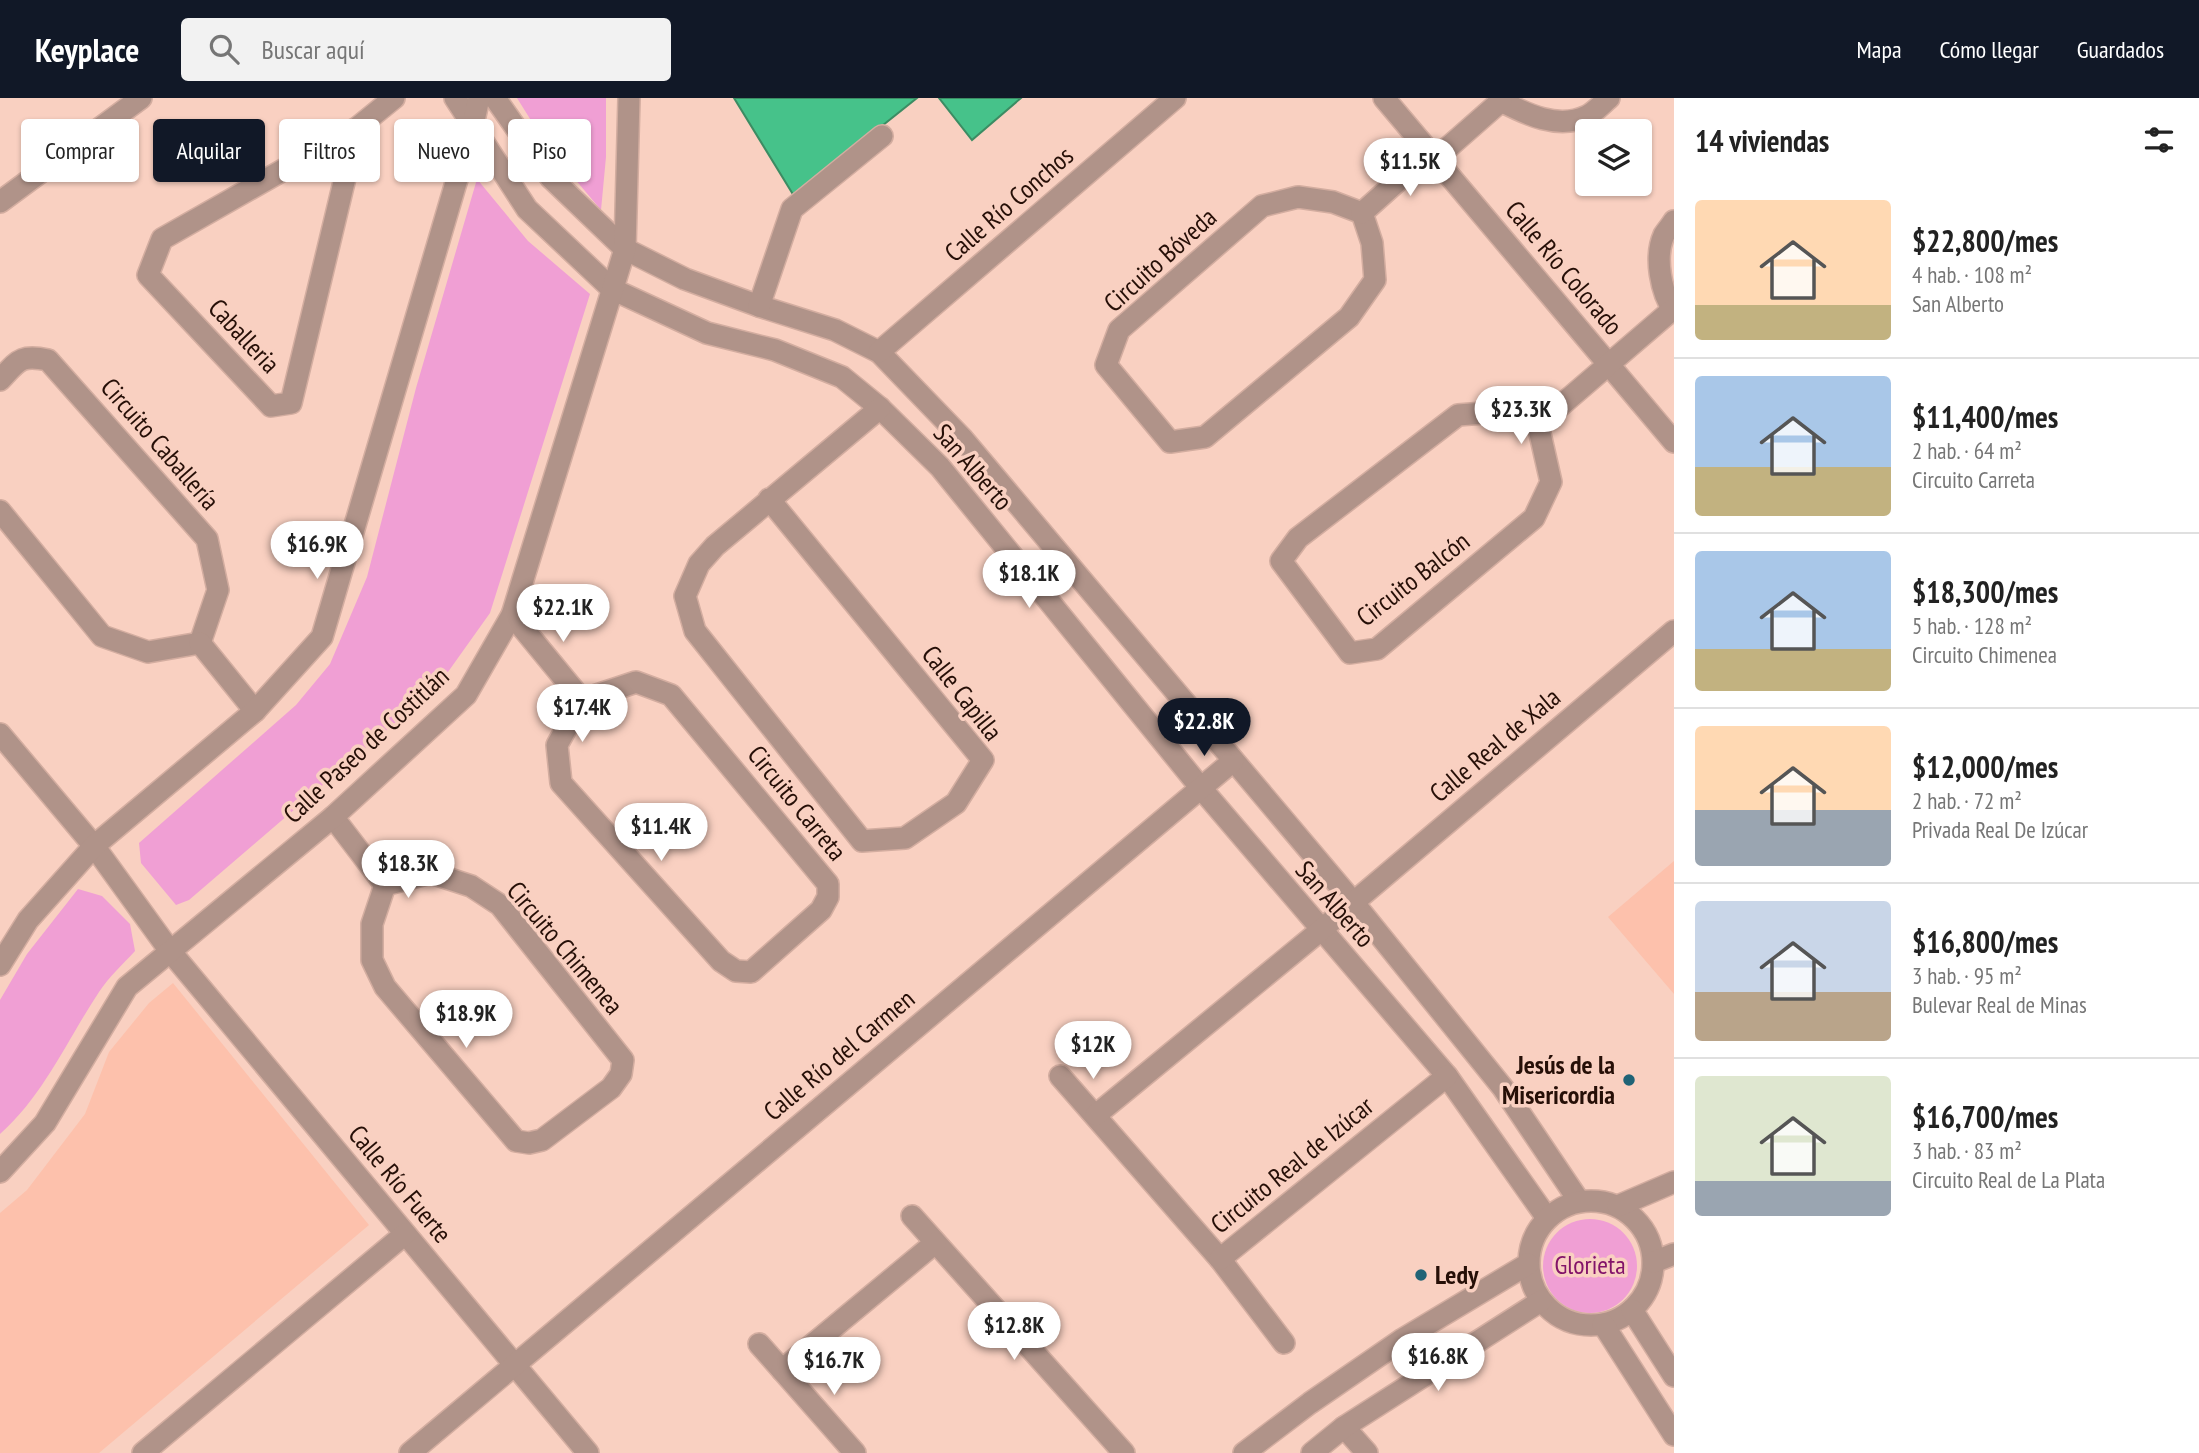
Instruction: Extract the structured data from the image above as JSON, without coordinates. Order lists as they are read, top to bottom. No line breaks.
{"streets":{"street":["Calle Río Conchos","Circuito Bóveda","Calle Río Colorado","Caballeria","Circuito Caballería","San Alberto","Circuito Balcón","Calle Capilla","Calle Paseo de Costitlán","Calle Real de Xala","Circuito Carreta","Circuito Chimenea","Calle Río del Carmen","Circuito Real de Izúcar","Calle Río Fuerte"]},"crossings":[["Calle Río Conchos","San Alberto"],["San Alberto","Calle Paseo de Costitlán"],["San Alberto","Calle Real de Xala"],["San Alberto","Calle Río del Carmen"],["San Alberto","Circuito Real de Izúcar"],["Calle Paseo de Costitlán","Calle Río Fuerte"],["Calle Río del Carmen","Calle Río Fuerte"]],"parks":["Glorieta"],"places":["Jesús de la Misericordia","Ledy"],"page":{"header":"Keyplace","search":"Buscar aquí","nav":["Mapa","Cómo llegar","Guardados"],"heading":"14 viviendas","chip":["Comprar","Alquilar","Filtros","Nuevo","Piso"],"price":["$11.5K","$23.3K","$16.9K","$18.1K","$22.1K","$17.4K","$22.8K","$11.4K","$18.3K","$18.9K","$12K","$12.8K","$16.8K","$16.7K"],"list":[{"name":"$22,800/mes","note":"4 hab. · 108 m² · San Alberto"},{"name":"$11,400/mes","note":"2 hab. · 64 m² · Circuito Carreta"},{"name":"$18,300/mes","note":"5 hab. · 128 m² · Circuito Chimenea"},{"name":"$12,000/mes","note":"2 hab. · 72 m² · Privada Real De Izúcar"},{"name":"$16,800/mes","note":"3 hab. · 95 m² · Bulevar Real de Minas"},{"name":"$16,700/mes","note":"3 hab. · 83 m² · Circuito Real de La Plata"}]}}
